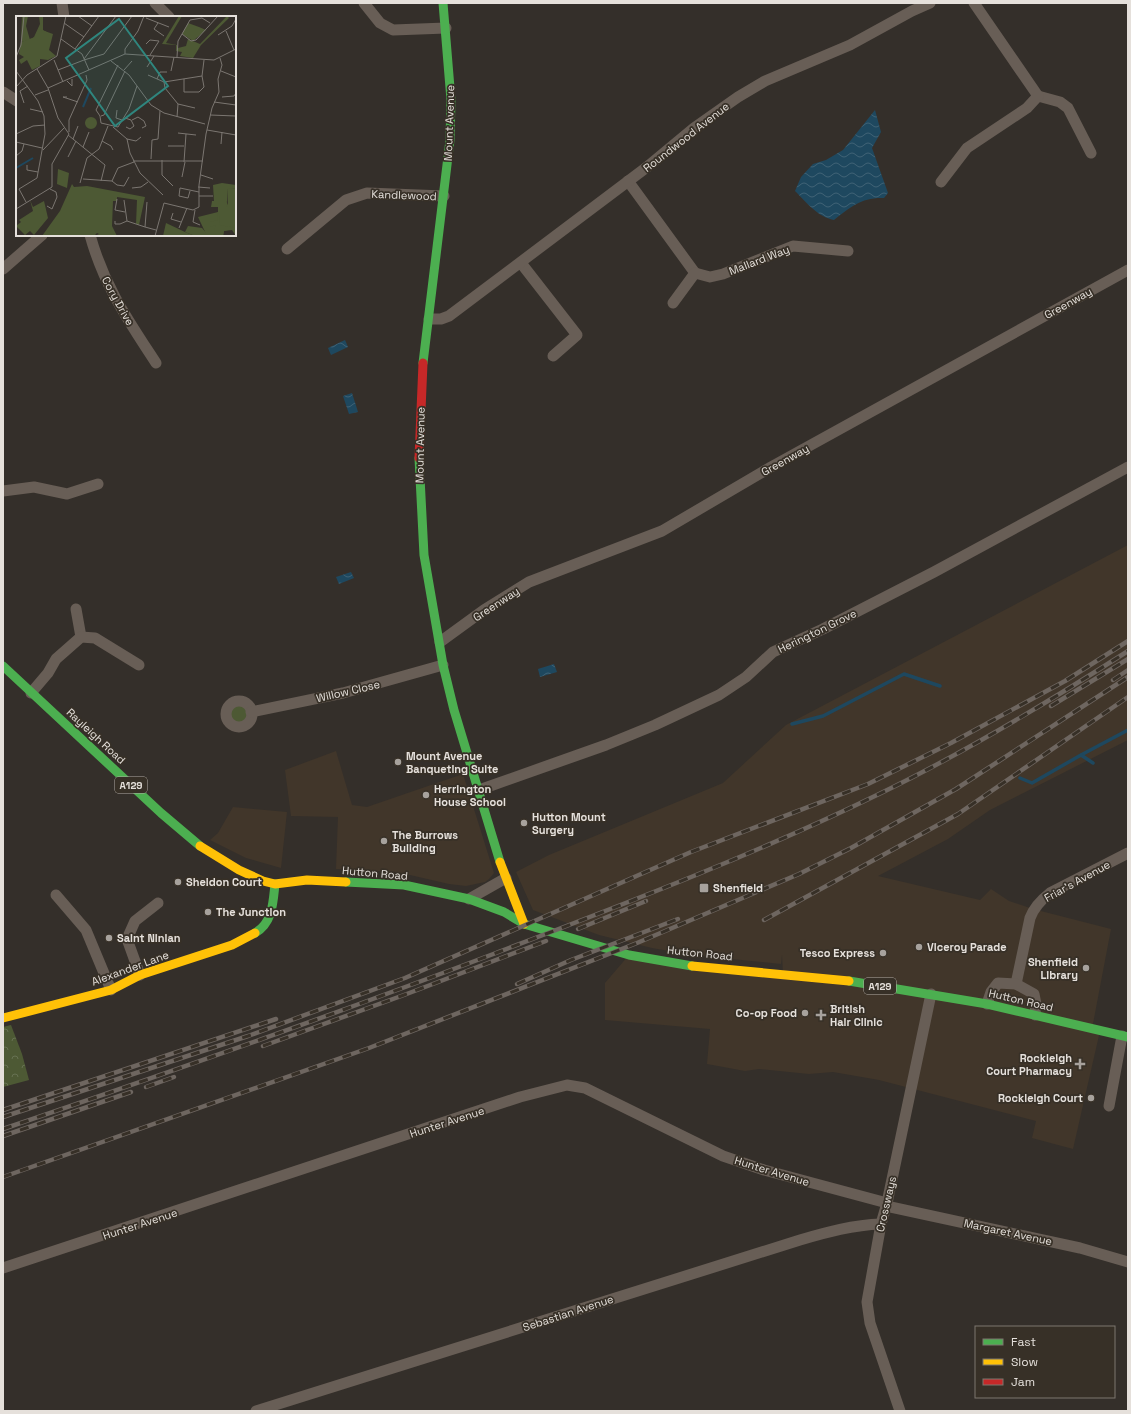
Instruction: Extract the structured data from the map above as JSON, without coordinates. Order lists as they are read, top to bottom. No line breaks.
{"streets":{"street":["Mount Avenue","Roundwood Avenue","Kandlewood","Mallard Way","Cory Drive","Greenway","Herington Grove","Willow Close","Rayleigh Road","A129","Hutton Road","Friar's Avenue","Alexander Lane","Hunter Avenue","Crossways","Margaret Avenue","Sebastian Avenue"]},"crossings":[["Mount Avenue","Roundwood Avenue"],["Mount Avenue","Kandlewood"],["Mount Avenue","Greenway"],["Mount Avenue","Herington Grove"],["Mount Avenue","Willow Close"],["Mount Avenue","Hutton Road"],["Rayleigh Road","Hutton Road"],["Rayleigh Road","Alexander Lane"],["Hutton Road","Alexander Lane"],["Hutton Road","Crossways"],["Hunter Avenue","Crossways"],["Hunter Avenue","Margaret Avenue"],["Crossways","Margaret Avenue"],["Crossways","Sebastian Avenue"]],"places":{"other":["Mount Avenue Banqueting Suite","Herrington House School","Hutton Mount Surgery","The Burrows Building","Sheldon Court","The Junction","Saint Ninian","Viceroy Parade","Tesco Express","Shenfield Library","Co-op Food","Rockleigh Court"],"transit":["Shenfield"],"health":["British Hair Clinic","Rockleigh Court Pharmacy"]},"legend":["Fast","Slow","Jam"]}
